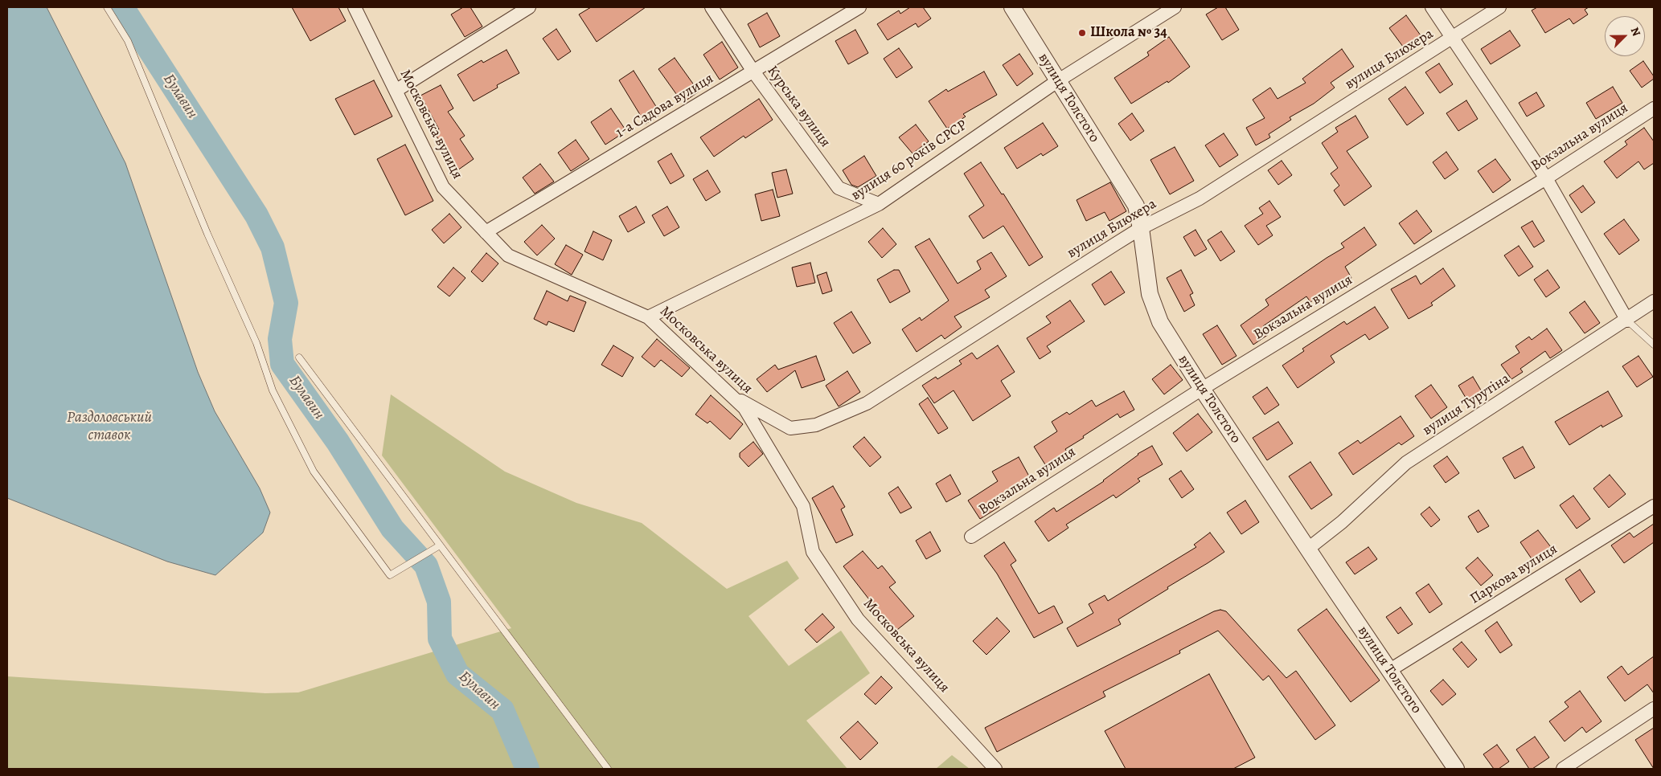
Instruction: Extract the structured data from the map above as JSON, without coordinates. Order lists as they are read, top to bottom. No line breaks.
{"streets":{"street":["вулиця Блюхера","вулиця Толстого","1-а Садова вулиця","Курська вулиця","Московська вулиця","Вокзальна вулиця","вулиця 60 років СРСР","вулиця Турутіна","Паркова вулиця"]},"crossings":[["вулиця Блюхера","вулиця Толстого"],["вулиця Блюхера","Московська вулиця"],["вулиця Толстого","Вокзальна вулиця"],["вулиця Толстого","вулиця 60 років СРСР"],["вулиця Толстого","вулиця Турутіна"],["вулиця Толстого","Паркова вулиця"],["1-а Садова вулиця","Курська вулиця"],["1-а Садова вулиця","Московська вулиця"],["Курська вулиця","вулиця 60 років СРСР"],["Московська вулиця","вулиця 60 років СРСР"]],"water":["Булавин","Раздоловський ставок"],"places":["Школа № 34"],"north":"top right"}
